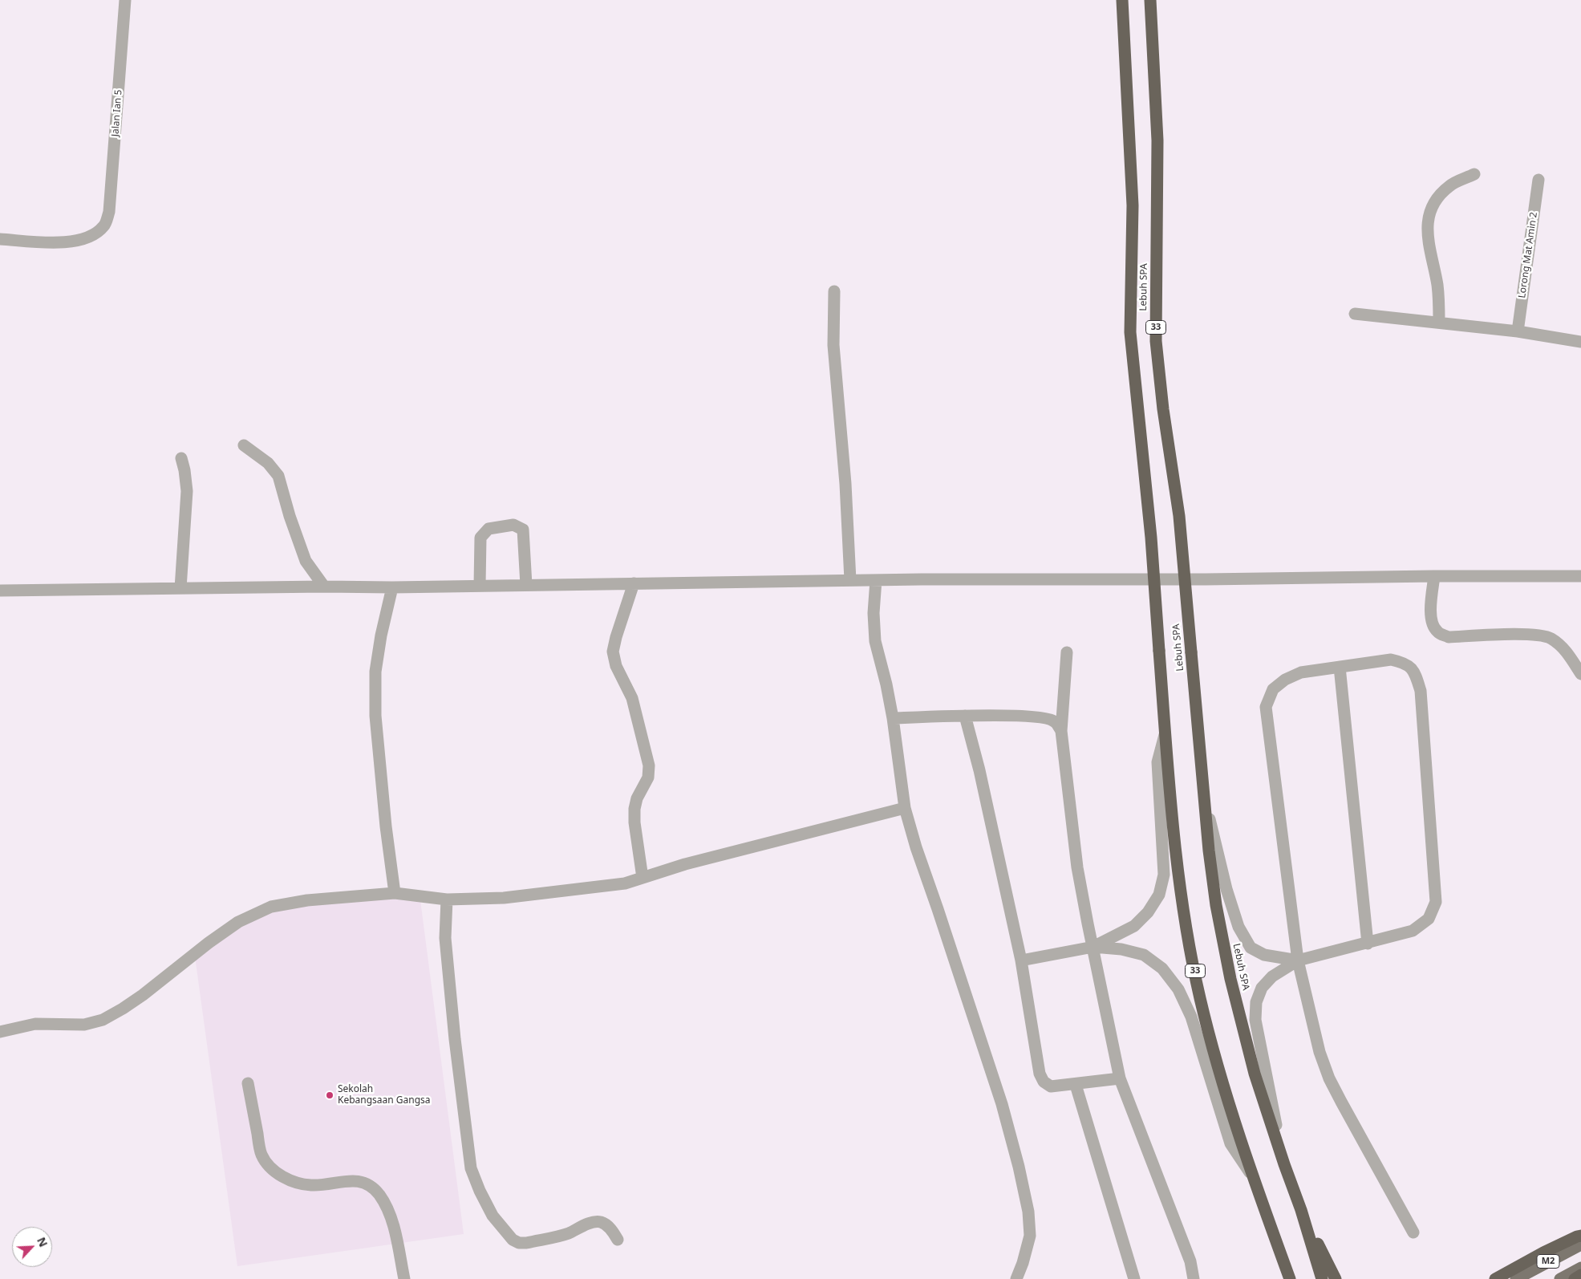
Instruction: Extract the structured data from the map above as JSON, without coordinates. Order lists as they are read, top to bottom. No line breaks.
{"streets":{"highway":["Lebuh SPA","33"],"main road":["M2"],"street":["Jalan Ian 5","Lorong Mat Amin 2"]},"places":["Sekolah Kebangsaan Gangsa"],"north":"top right"}
